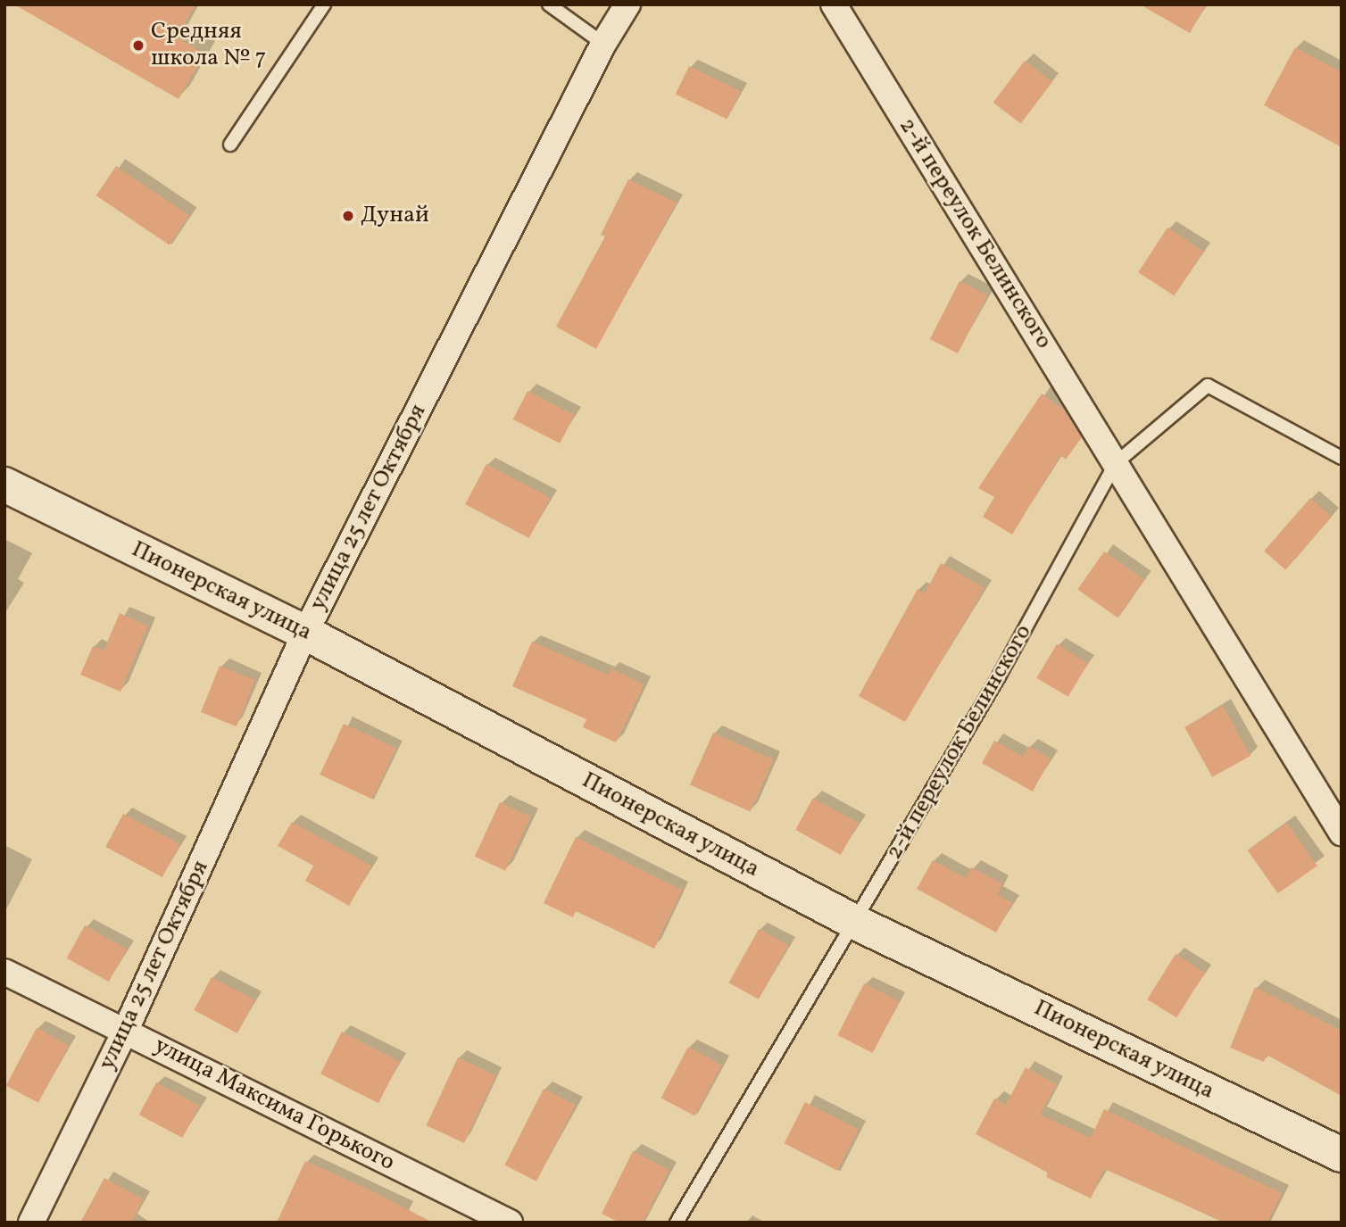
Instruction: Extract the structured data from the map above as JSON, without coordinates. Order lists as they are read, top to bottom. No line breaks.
{"streets":{"street":["2-й переулок Белинского","улица 25 лет Октября","Пионерская улица","улица Максима Горького"]},"crossings":[["2-й переулок Белинского","Пионерская улица"],["улица 25 лет Октября","Пионерская улица"],["улица 25 лет Октября","улица Максима Горького"]],"places":["Средняя школа № 7","Дунай"]}
